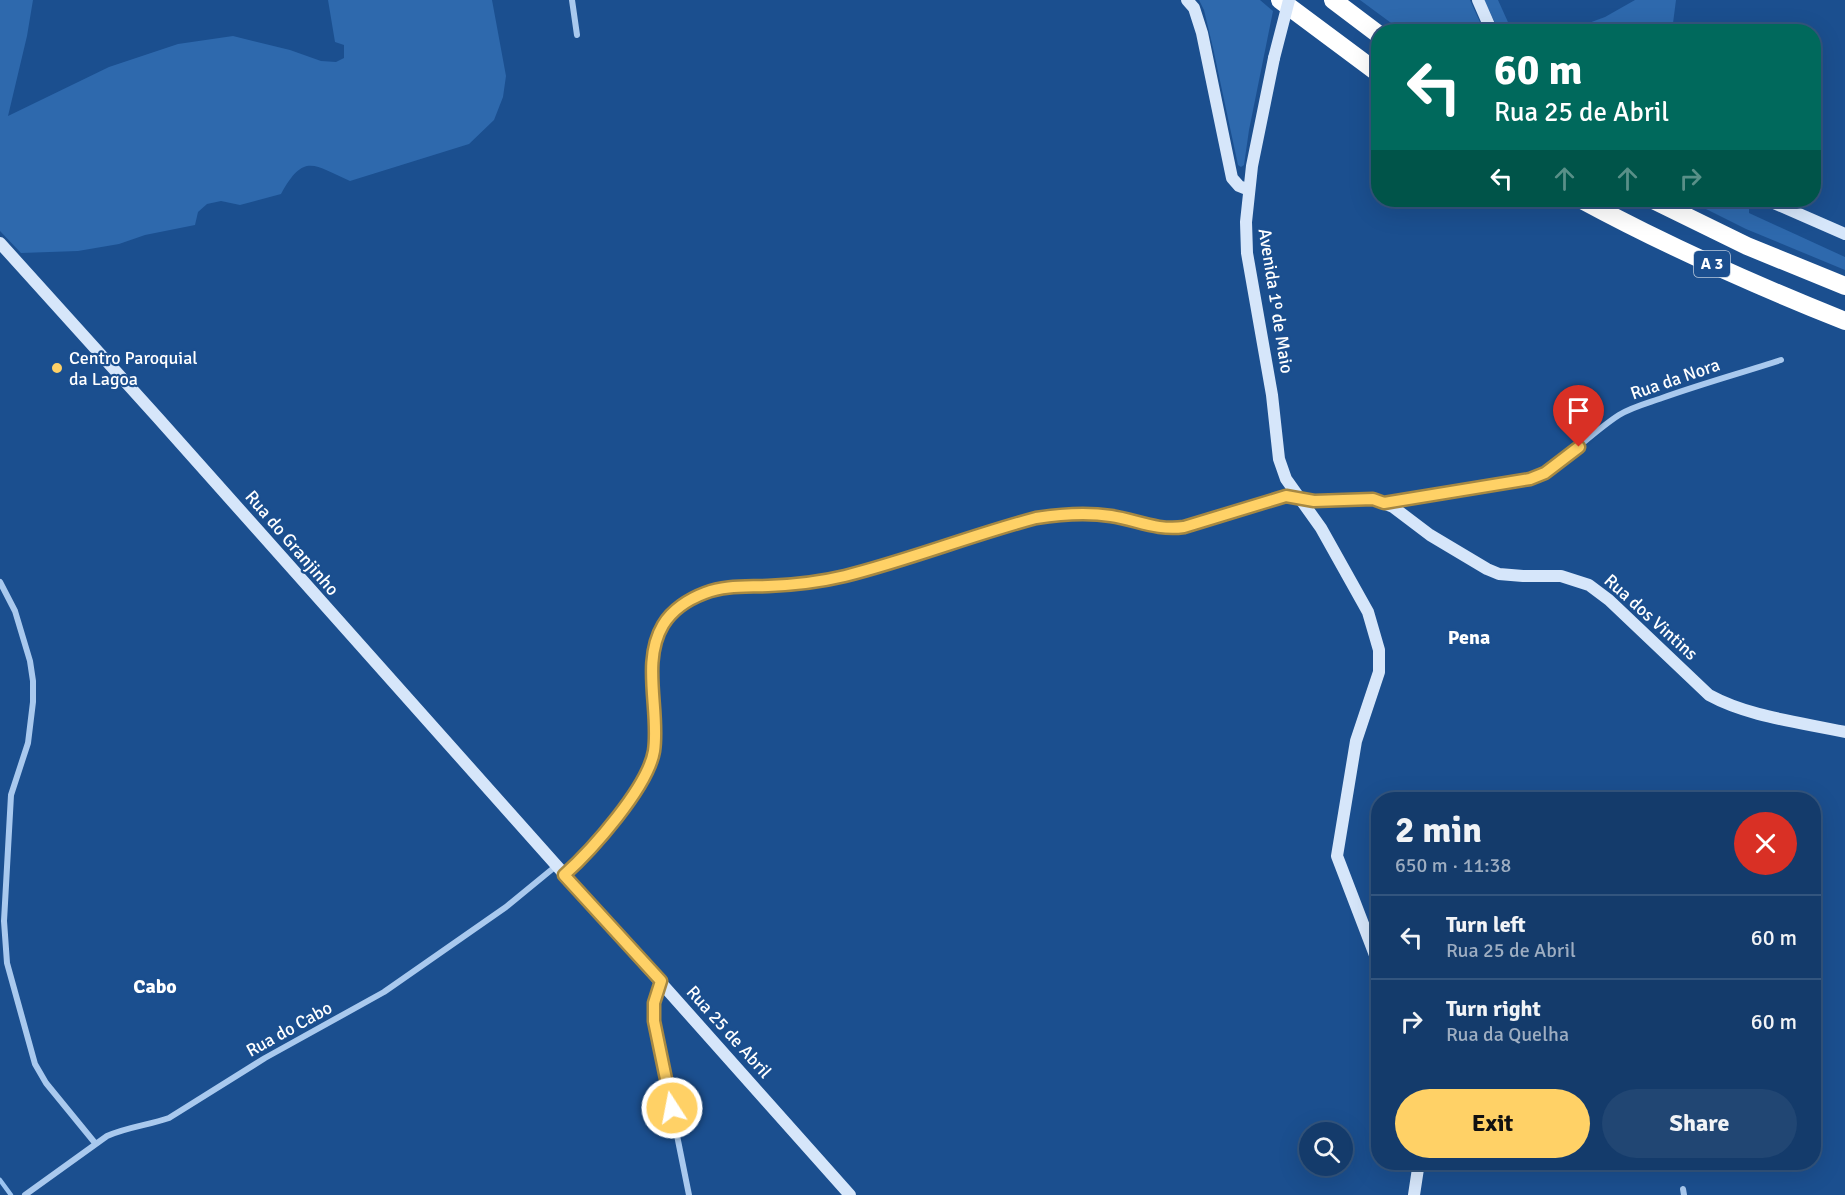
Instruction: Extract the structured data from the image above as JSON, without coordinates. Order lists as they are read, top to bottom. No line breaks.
{"streets":{"highway":["A 3"],"street":["Avenida 1º de Maio","Rua da Nora","Rua do Granjinho","Rua dos Vintins","Rua do Cabo","Rua 25 de Abril"]},"crossings":[["Avenida 1º de Maio","Rua dos Vintins"],["Avenida 1º de Maio","Rua do Cabo"],["Rua da Nora","Rua dos Vintins"],["Rua do Granjinho","Rua do Cabo"],["Rua do Granjinho","Rua 25 de Abril"],["Rua dos Vintins","Rua do Cabo"],["Rua do Cabo","Rua 25 de Abril"]],"districts":["Pena","Cabo"],"places":["Centro Paroquial da Lagoa"],"page":{"turn":["60 m","Rua 25 de Abril"],"heading":["2 min","650 m · 11:38"],"list":[{"name":"Turn left","note":"Rua 25 de Abril","value":"60 m"},{"name":"Turn right","note":"Rua da Quelha","value":"60 m"}],"buttons":["Exit","Share"]}}
